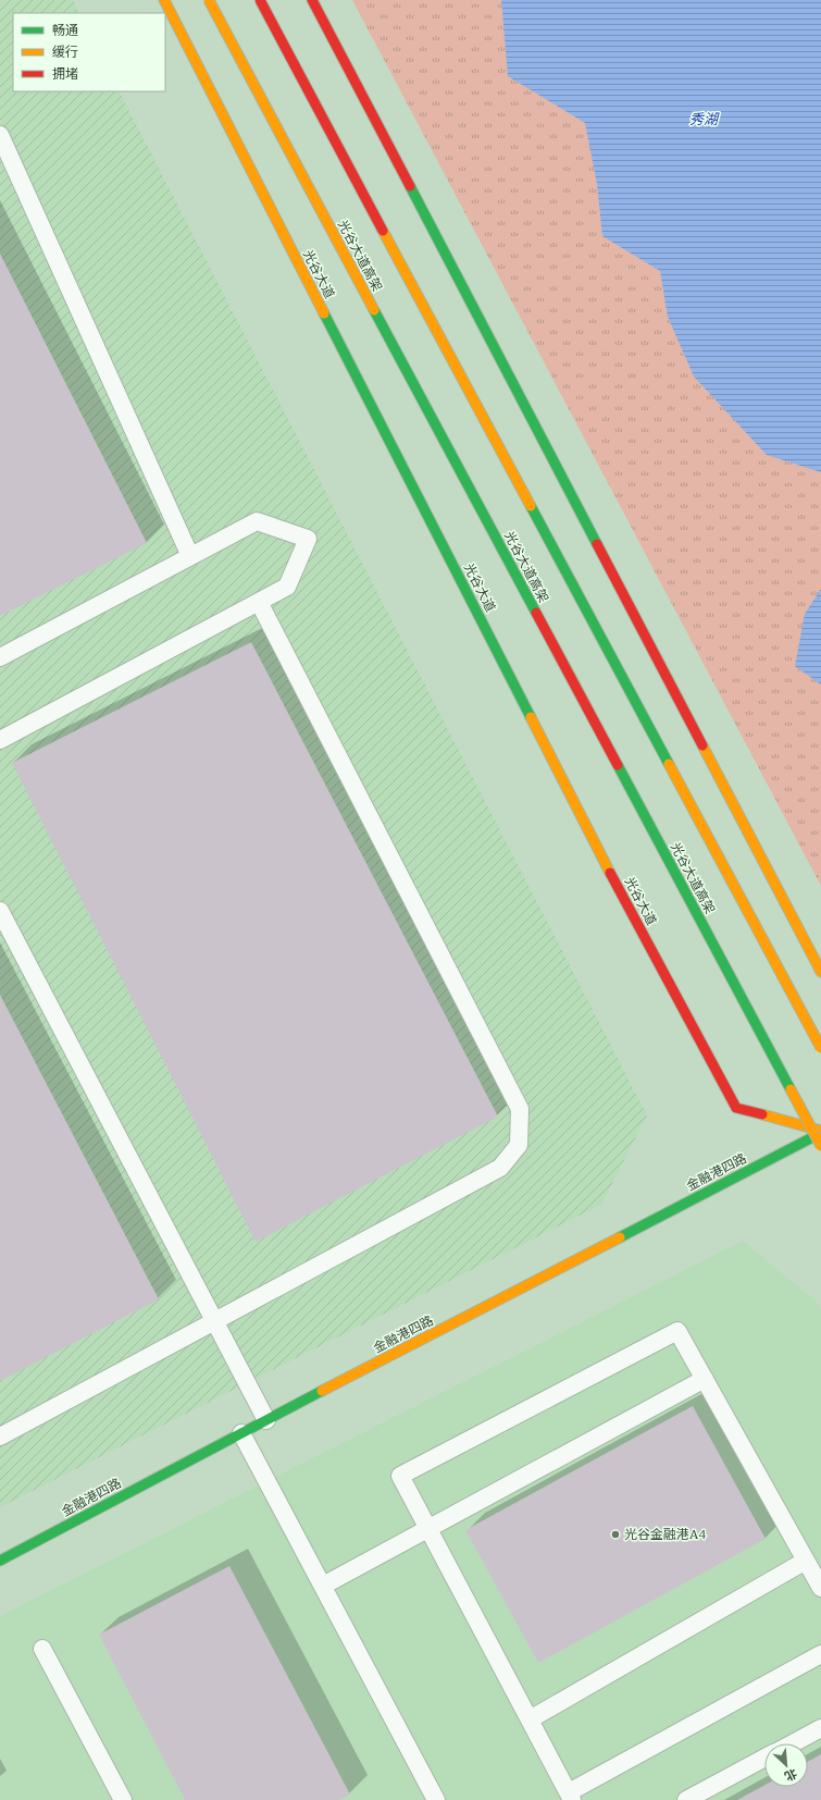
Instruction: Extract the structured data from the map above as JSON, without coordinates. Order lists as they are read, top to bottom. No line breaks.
{"streets":{"main road":["光谷大道高架","光谷大道","金融港四路"]},"crossings":[["光谷大道","金融港四路"]],"water":["秀湖"],"places":["光谷金融港A4"],"legend":["畅通","缓行","拥堵"],"north":"bottom right"}
